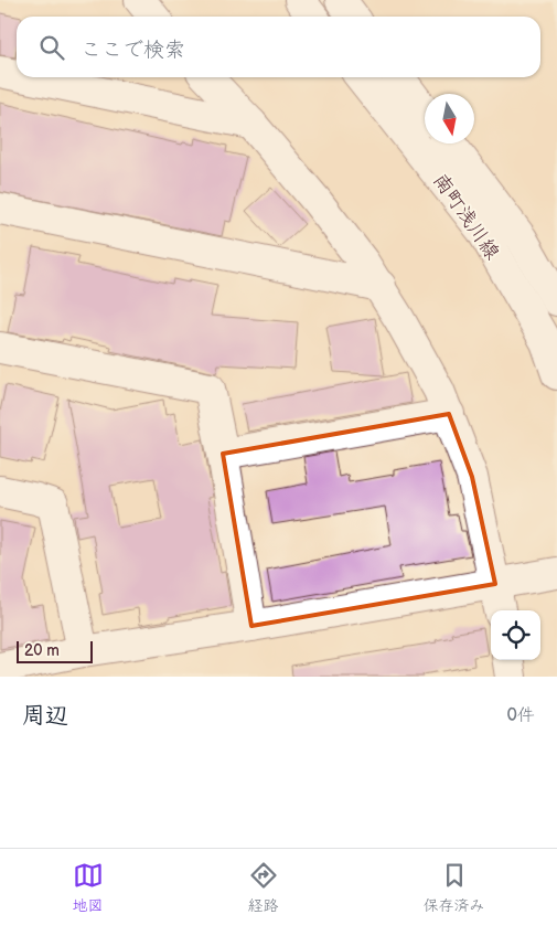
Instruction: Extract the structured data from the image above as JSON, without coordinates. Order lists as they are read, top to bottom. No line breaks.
{"streets":{"street":["南町浅川線"]},"scale_bar":"20 m","north":"bottom","page":{"search":"ここで検索","scale":"20 m","heading":["周辺","0件"],"nav":["地図","経路","保存済み"]}}
